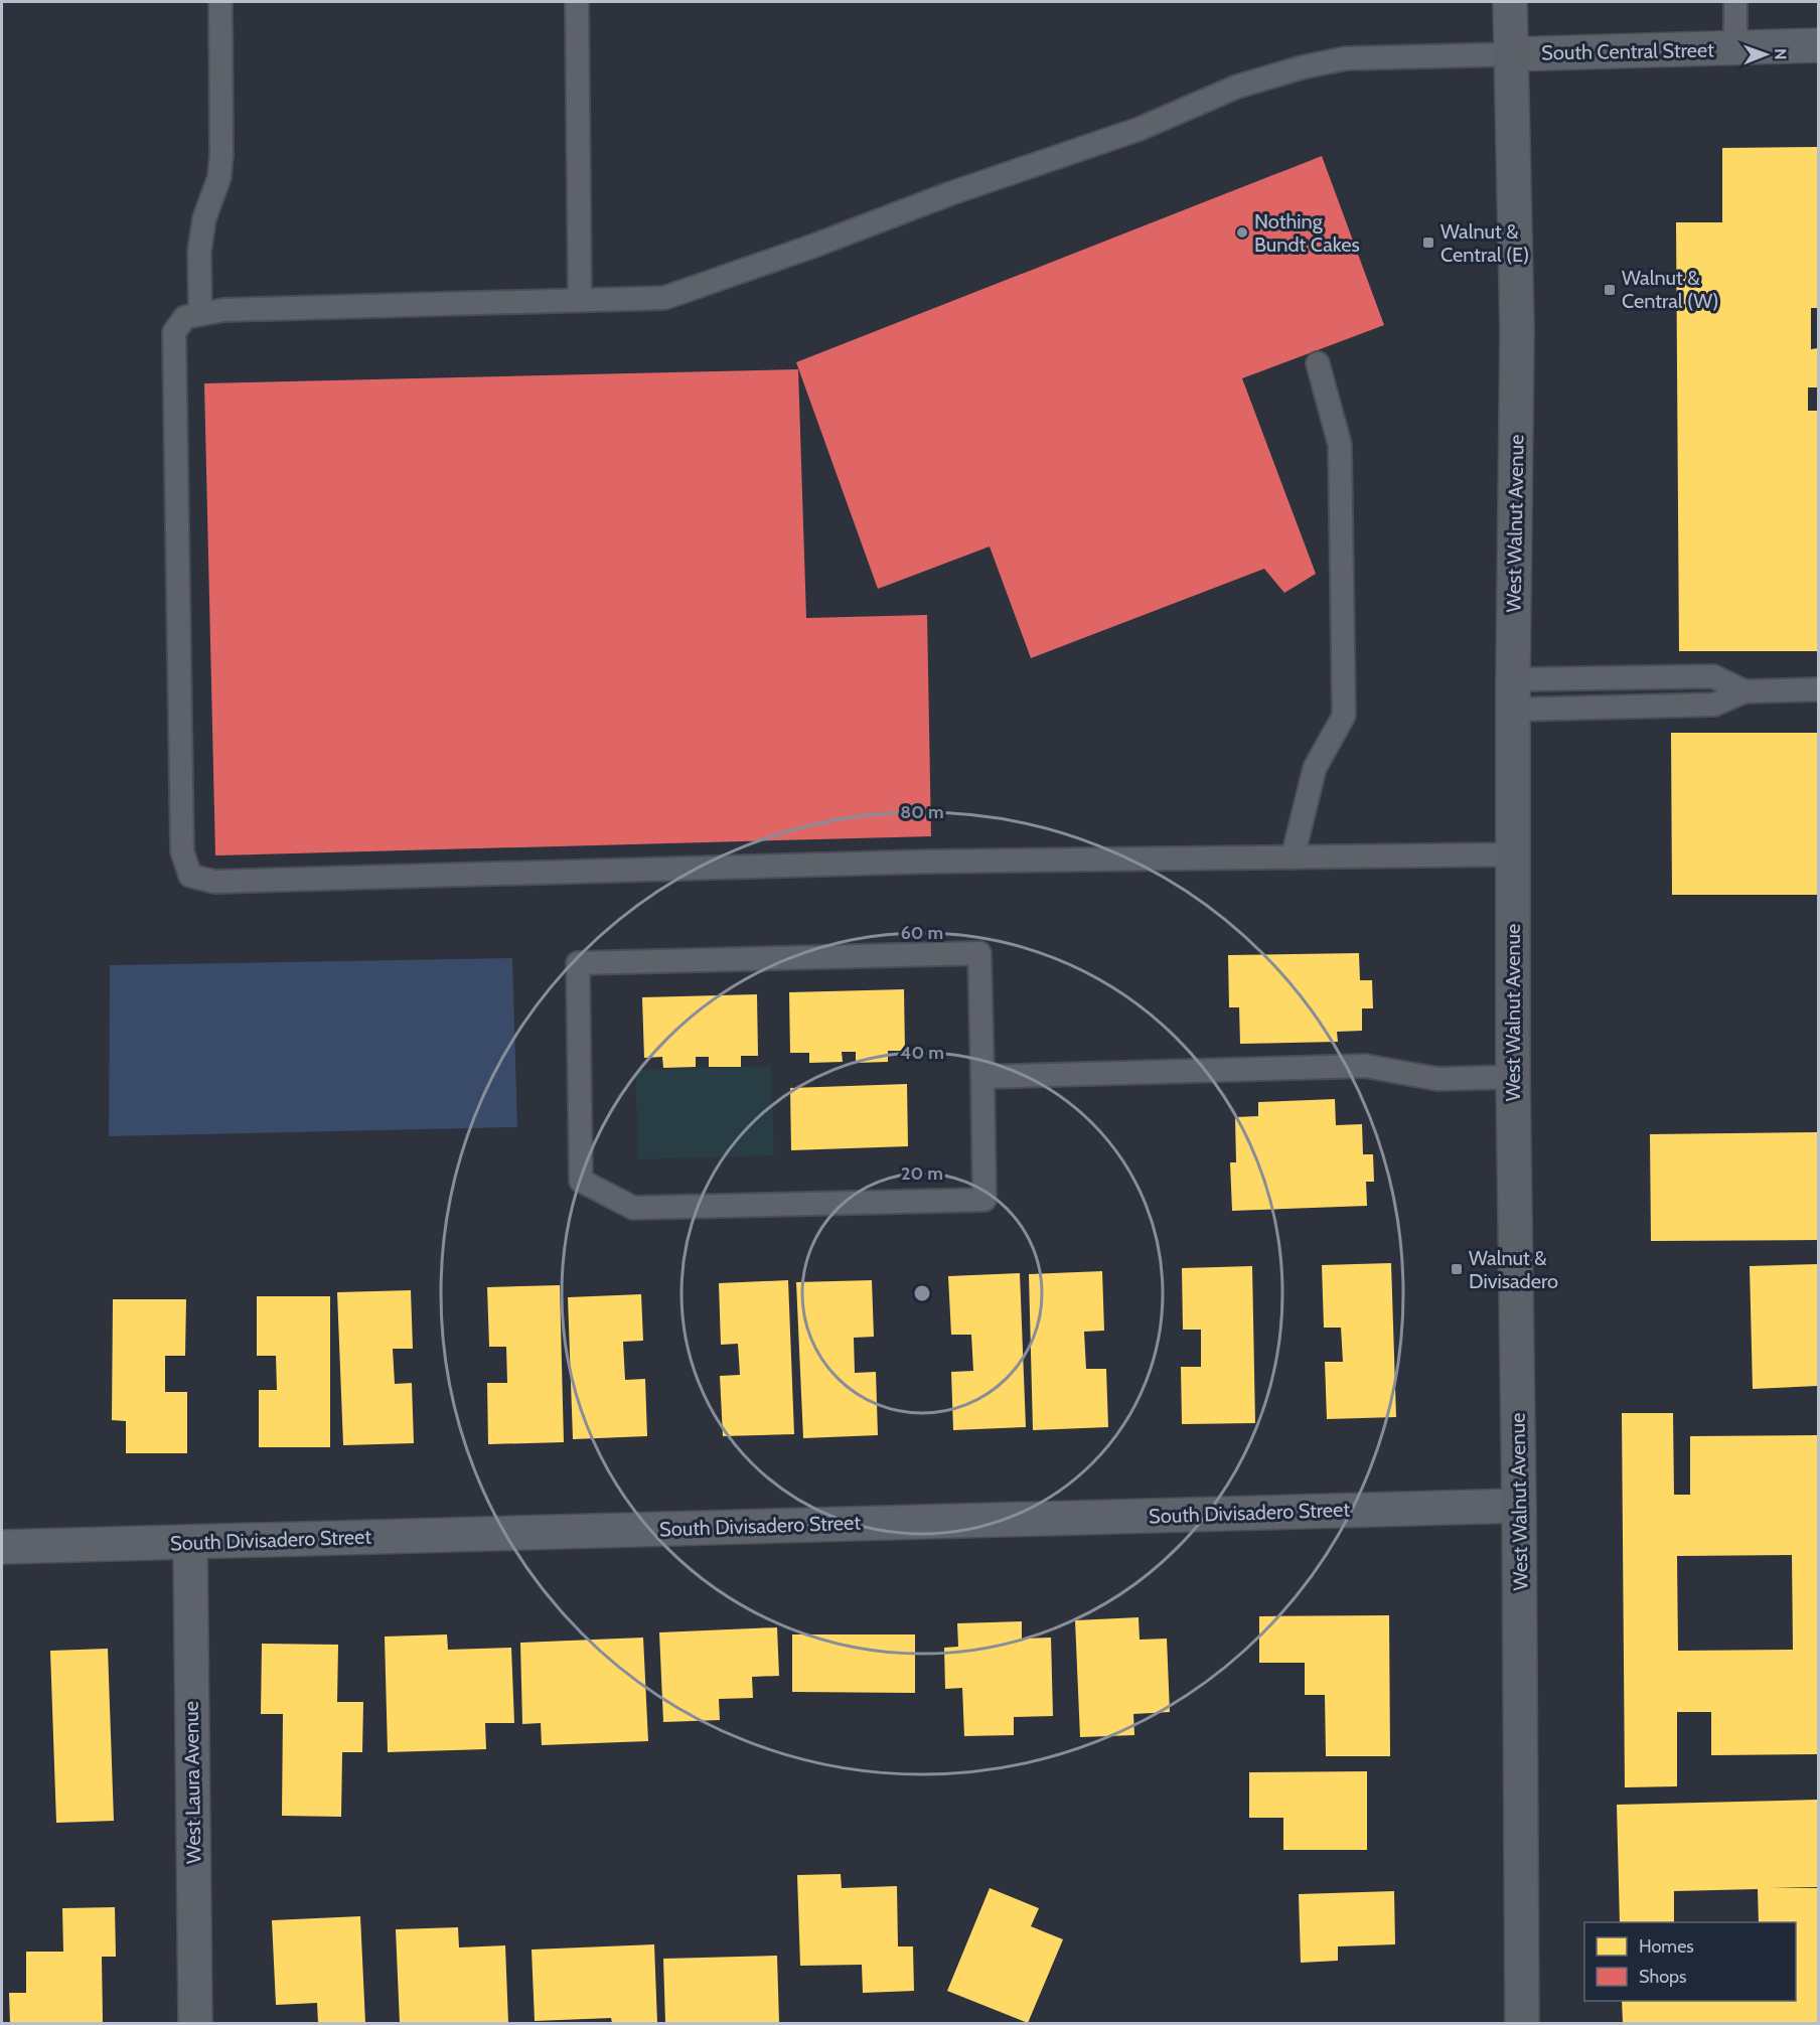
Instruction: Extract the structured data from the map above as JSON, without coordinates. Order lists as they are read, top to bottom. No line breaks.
{"streets":{"main road":["West Walnut Avenue"],"street":["South Central Street","South Divisadero Street","West Laura Avenue"]},"crossings":[["South Central Street","West Walnut Avenue"],["West Walnut Avenue","South Divisadero Street"],["South Divisadero Street","West Laura Avenue"]],"places":{"other":["Nothing Bundt Cakes"],"transit":["Walnut & Central (E)","Walnut & Central (W)","Walnut & Divisadero"]},"legend":["Homes","Shops"],"north":"right","rings":["80 m","60 m","40 m","20 m"]}
